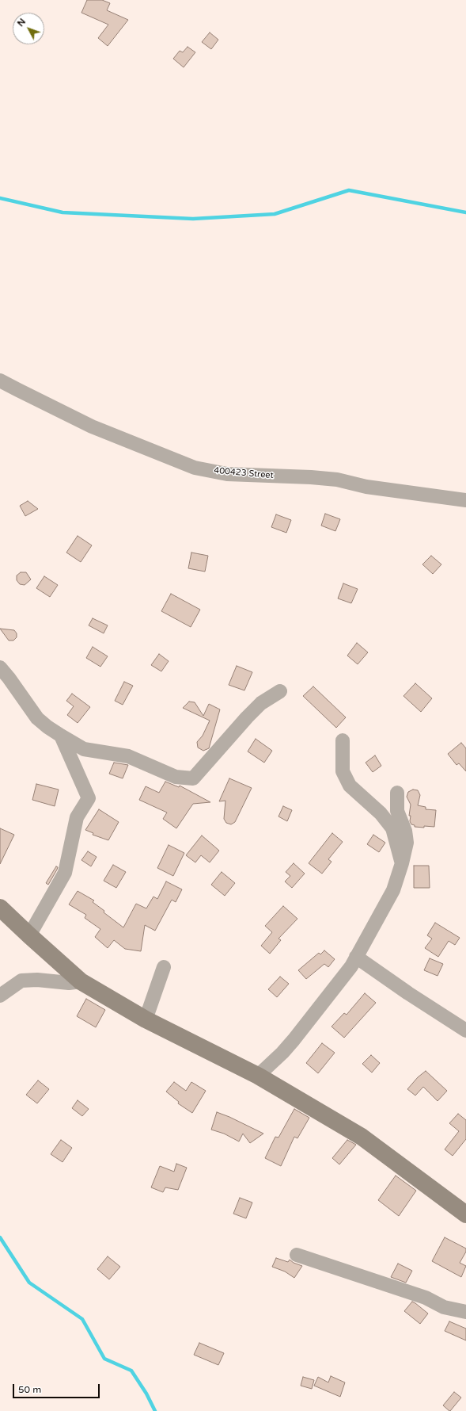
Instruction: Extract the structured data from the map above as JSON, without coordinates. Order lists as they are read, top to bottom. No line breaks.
{"streets":{"street":["400423 Street"]},"scale_bar":"50 m","north":"top left"}
